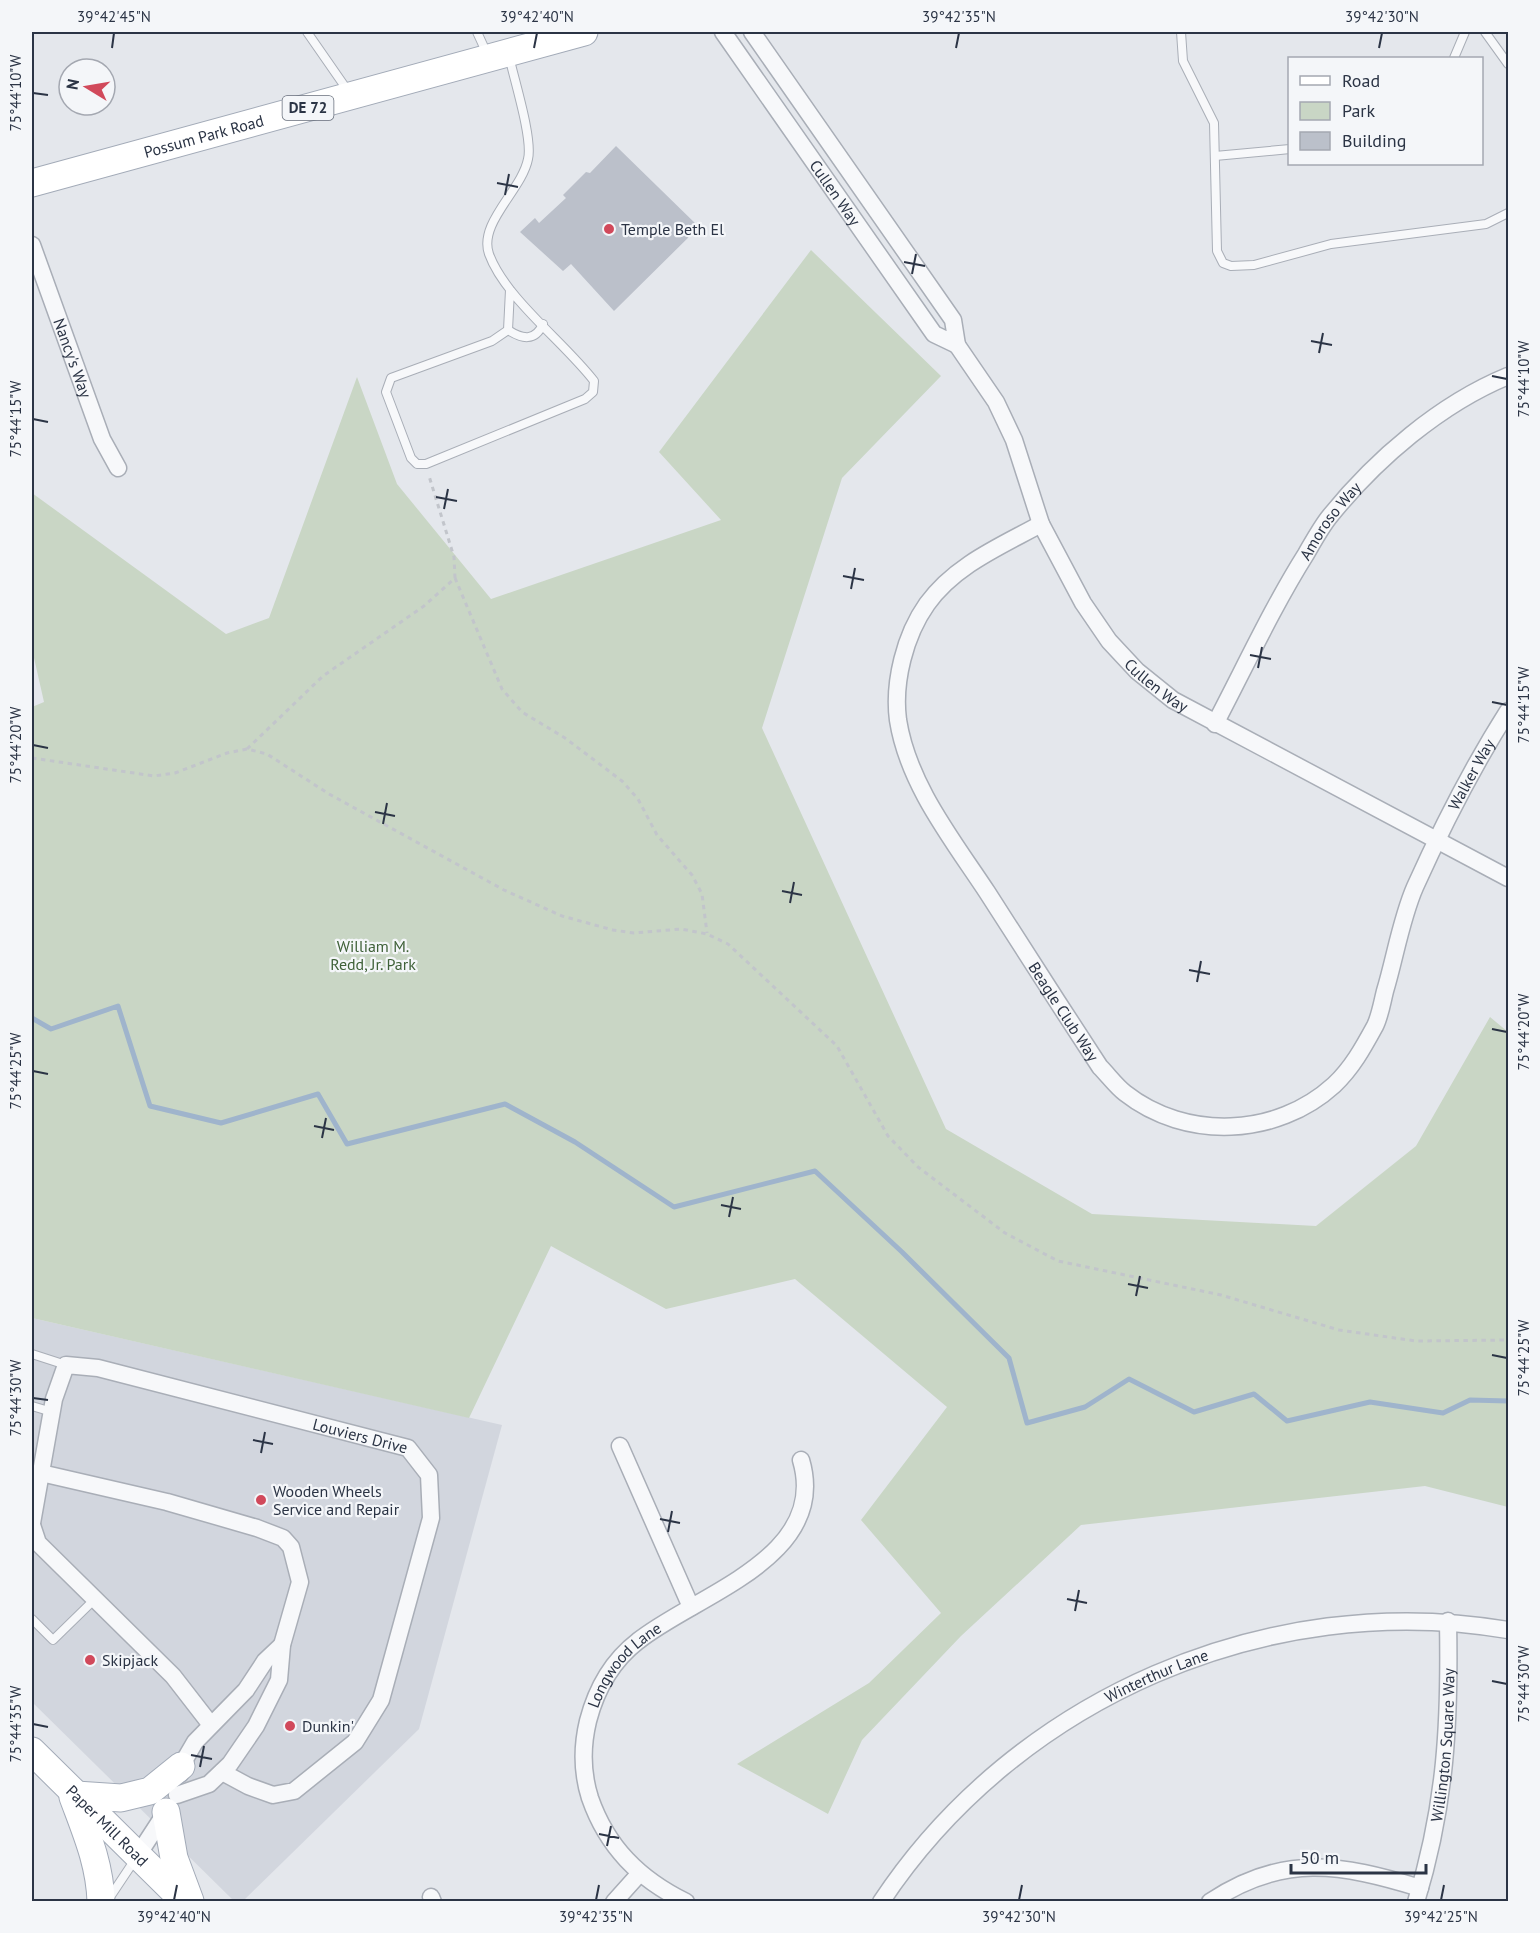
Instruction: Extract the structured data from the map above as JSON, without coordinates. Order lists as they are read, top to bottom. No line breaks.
{"streets":{"main road":["DE 72","Possum Park Road","Paper Mill Road"],"street":["Cullen Way","Nancy's Way","Amoroso Way","Walker Way","Beagle Club Way","Louviers Drive","Longwood Lane","Winterthur Lane","Willington Square Way"]},"crossings":[["Cullen Way","Amoroso Way"],["Cullen Way","Walker Way"],["Cullen Way","Beagle Club Way"],["Walker Way","Beagle Club Way"],["Winterthur Lane","Willington Square Way"]],"parks":["William M. Redd, Jr. Park"],"places":["Temple Beth El","Wooden Wheels Service and Repair","Skipjack","Dunkin'"],"legend":["Road","Park","Building"],"scale_bar":"50 m","north":"left","coordinates":["39°42'45\"N","39°42'40\"N","39°42'35\"N","39°42'30\"N","75°44'10\"W","75°44'15\"W","75°44'20\"W","75°44'25\"W","75°44'30\"W","75°44'35\"W","39°42'25\"N"]}
